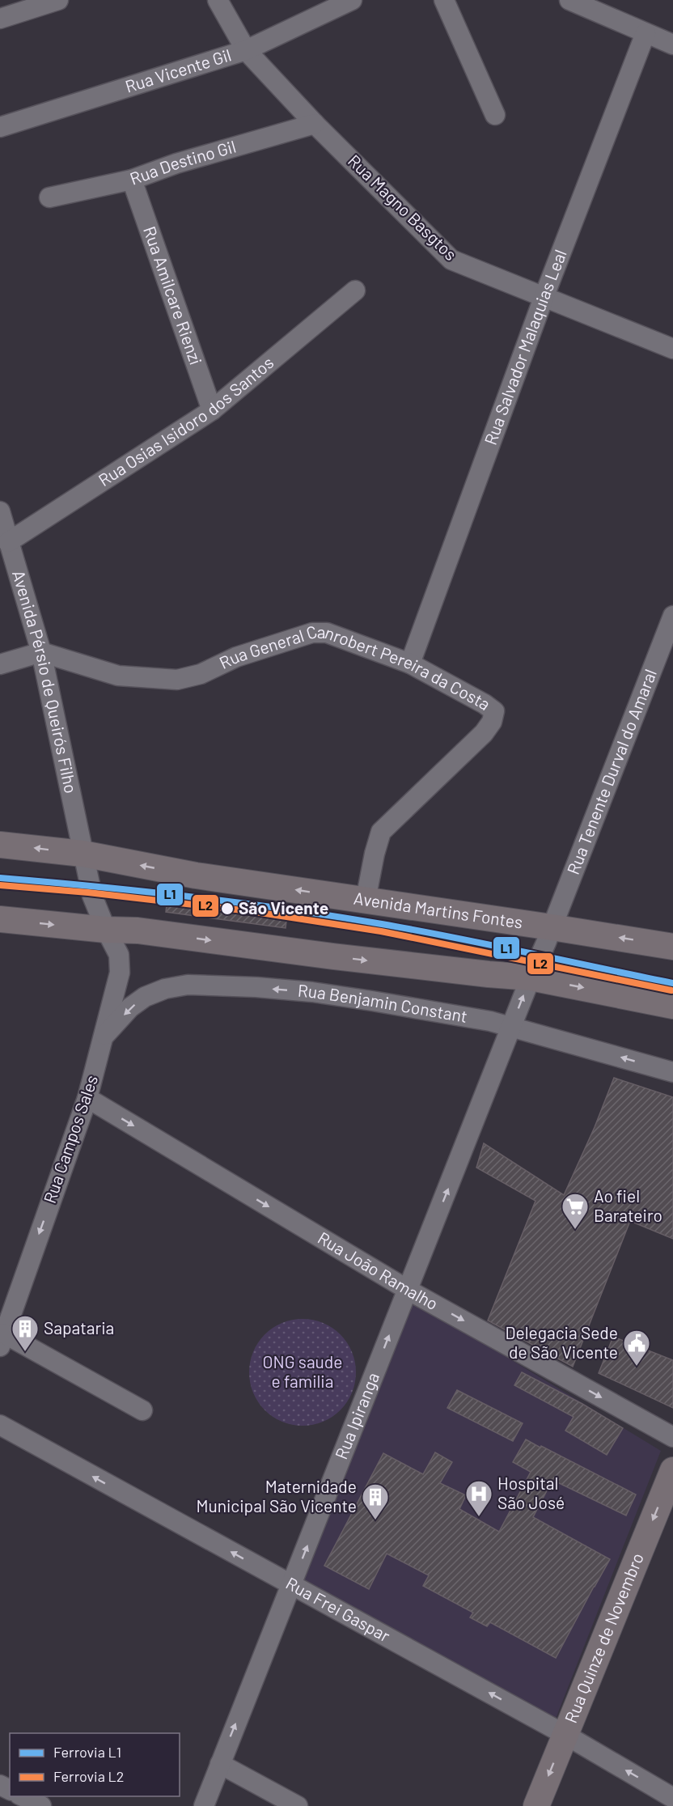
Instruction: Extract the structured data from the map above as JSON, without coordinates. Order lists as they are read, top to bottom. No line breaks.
{"streets":{"main road":["Avenida Martins Fontes","Rua Quinze de Novembro"],"street":["Rua Vicente Gil","Rua Destino Gil","Rua Magno Basgtos","Rua Amilcare Rienzi","Rua Salvador Malaquias Leal","Rua Osias Isidoro dos Santos","Avenida Pérsio de Queirós Filho","Rua General Canrobert Pereira da Costa","Rua Tenente Durval do Amaral","Rua Benjamin Constant","Rua Campos Sales","Rua João Ramalho","Rua Ipiranga","Rua Frei Gaspar"]},"crossings":[["Rua Vicente Gil","Rua Magno Basgtos"],["Rua Destino Gil","Rua Magno Basgtos"],["Rua Destino Gil","Rua Amilcare Rienzi"],["Rua Magno Basgtos","Rua Salvador Malaquias Leal"],["Rua Amilcare Rienzi","Rua Osias Isidoro dos Santos"],["Rua Salvador Malaquias Leal","Rua General Canrobert Pereira da Costa"],["Rua Osias Isidoro dos Santos","Avenida Pérsio de Queirós Filho"],["Avenida Pérsio de Queirós Filho","Rua General Canrobert Pereira da Costa"],["Avenida Pérsio de Queirós Filho","Avenida Martins Fontes"],["Avenida Pérsio de Queirós Filho","Rua Campos Sales"],["Rua General Canrobert Pereira da Costa","Avenida Martins Fontes"],["Rua Tenente Durval do Amaral","Avenida Martins Fontes"],["Rua Benjamin Constant","Rua Campos Sales"],["Rua Benjamin Constant","Rua Ipiranga"],["Rua Campos Sales","Rua João Ramalho"],["Rua João Ramalho","Rua Ipiranga"],["Rua Ipiranga","Rua Frei Gaspar"],["Rua Frei Gaspar","Rua Quinze de Novembro"]],"one_way":["Rua Benjamin Constant","Rua Campos Sales","Rua João Ramalho","Rua Ipiranga","Rua Frei Gaspar","Rua Quinze de Novembro"],"parks":["ONG saude e familia"],"places":{"other":["São Vicente"],"supermarket":["Ao fiel Barateiro"],"building":["Sapataria","Maternidade Municipal São Vicente"],"public building":["Delegacia Sede de São Vicente"],"hospital":["Hospital São José"]},"lines":["rail line L1","rail line L2"],"legend":["Ferrovia L1","Ferrovia L2"]}
